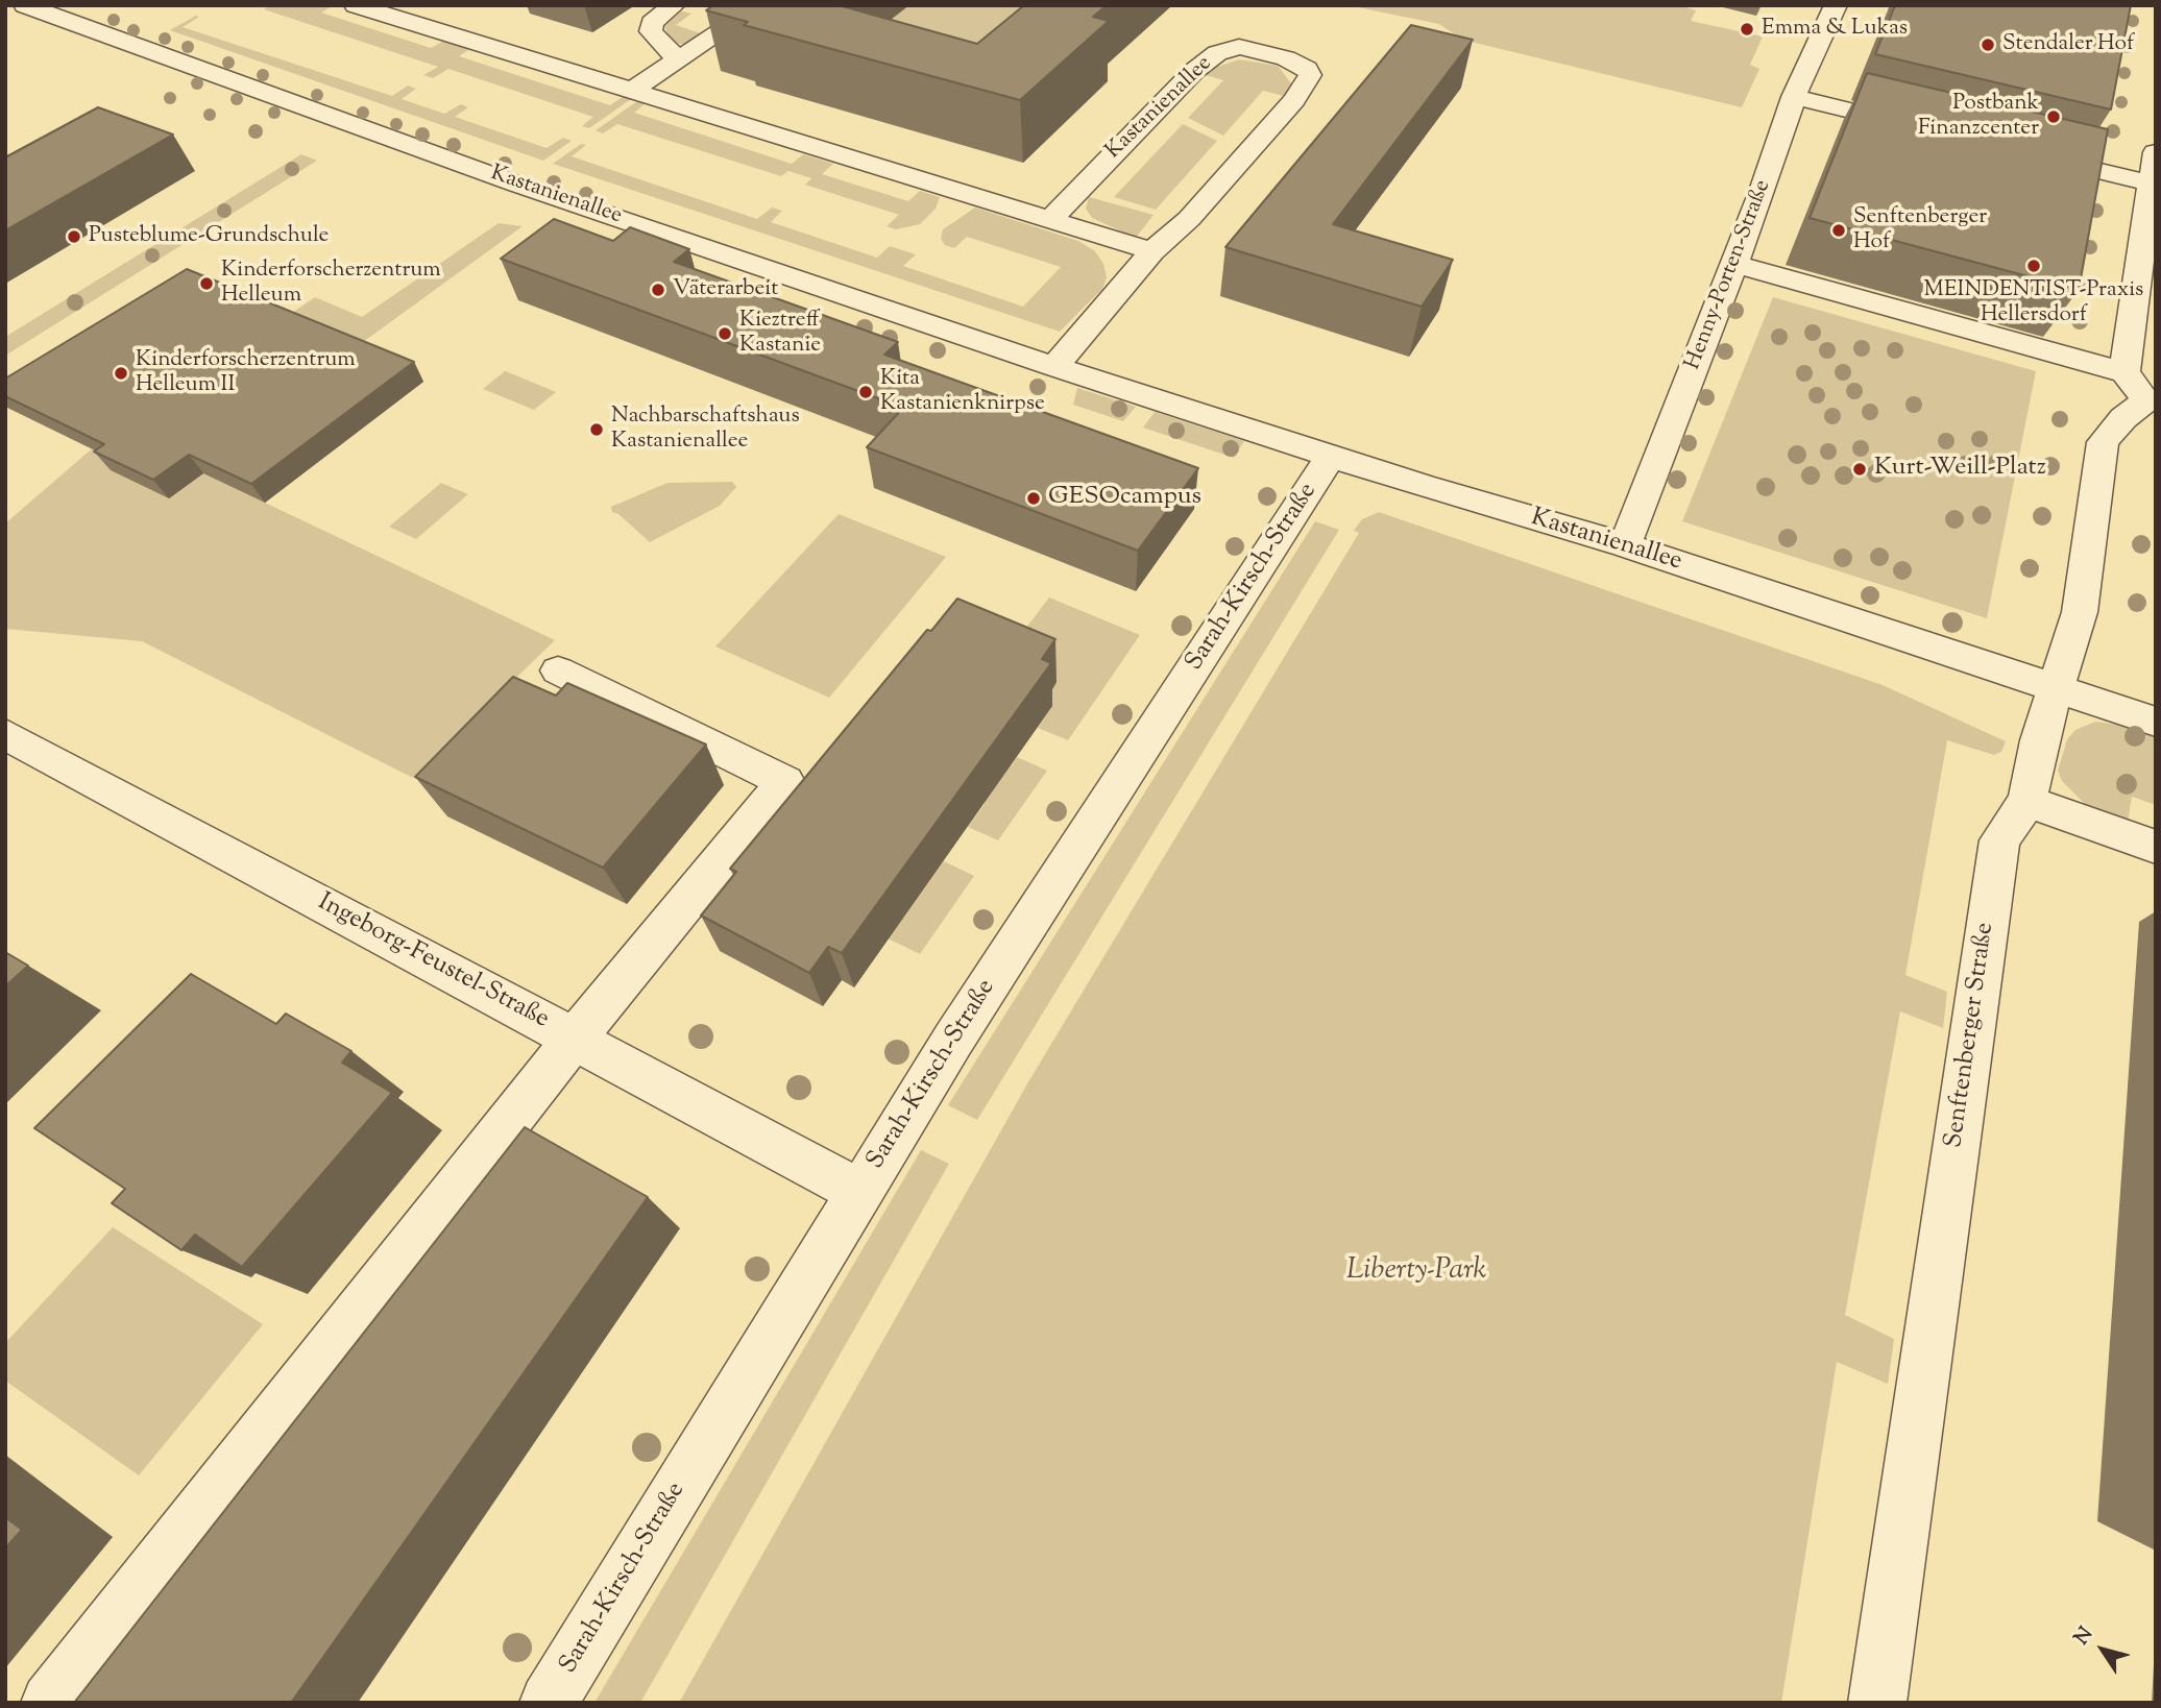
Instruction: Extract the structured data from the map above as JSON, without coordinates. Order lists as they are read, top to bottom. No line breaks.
{"streets":{"street":["Kastanienallee","Henny-Porten-Straße","Sarah-Kirsch-Straße","Ingeborg-Feustel-Straße","Senftenberger Straße"]},"crossings":[["Kastanienallee","Henny-Porten-Straße"],["Kastanienallee","Sarah-Kirsch-Straße"],["Kastanienallee","Senftenberger Straße"],["Sarah-Kirsch-Straße","Ingeborg-Feustel-Straße"]],"parks":["Liberty-Park"],"places":["Emma & Lukas","Stendaler Hof","Postbank Finanzcenter","Senftenberger Hof","Pusteblume-Grundschule","MEINDENTIST-Praxis Hellersdorf","Kinderforscherzentrum Helleum","Väterarbeit","Kieztreff Kastanie","Kinderforscherzentrum Helleum II","Kita Kastanienknirpse","Nachbarschaftshaus Kastanienallee","Kurt-Weill-Platz","GESOcampus"],"north":"top left"}
